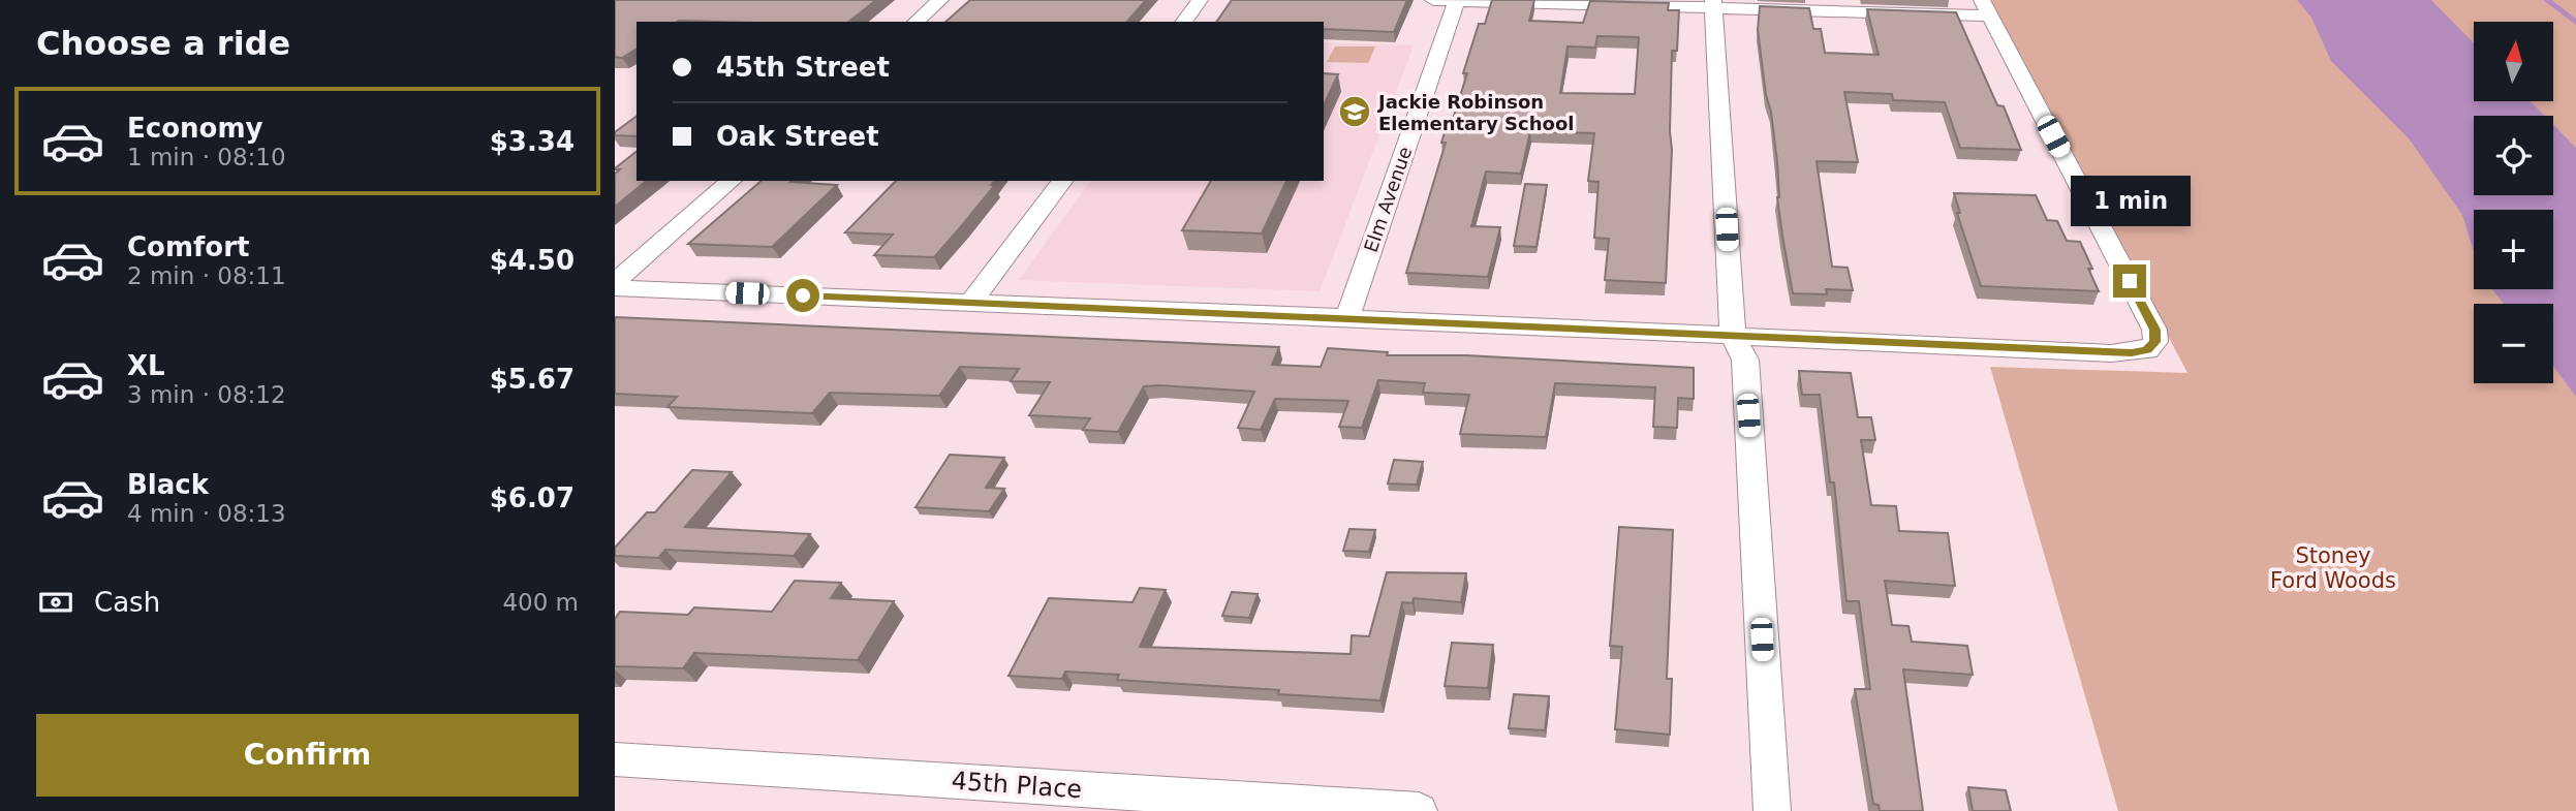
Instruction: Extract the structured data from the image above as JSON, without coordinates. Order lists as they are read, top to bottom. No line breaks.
{"streets":{"street":["Elm Avenue","45th Place"]},"parks":["Stoney Ford Woods"],"places":{"school or university":["Jackie Robinson Elementary School"]},"north":"top","page":{"heading":"Choose a ride","map_buttons":["+","−"],"banner":["45th Street","Oak Street"],"list":[{"name":"Economy","note":"1 min · 08:10","value":"$3.34"},{"name":"Comfort","note":"2 min · 08:11","value":"$4.50"},{"name":"XL","note":"3 min · 08:12","value":"$5.67"},{"name":"Black","note":"4 min · 08:13","value":"$6.07"}],"bubble":"1 min","pay":["Cash","400 m"],"buttons":"Confirm"}}
